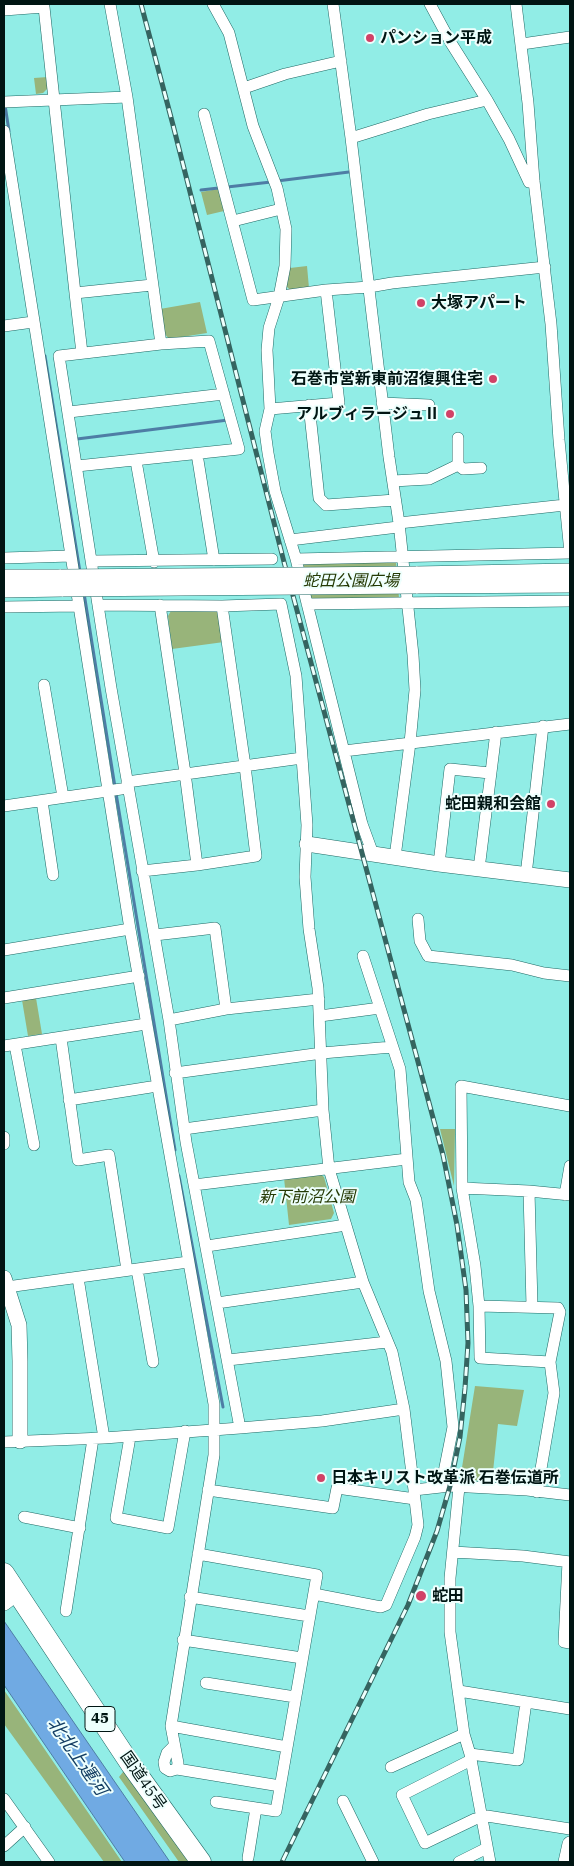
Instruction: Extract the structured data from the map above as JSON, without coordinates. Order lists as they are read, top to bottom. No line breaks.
{"streets":{"highway":["45","国道45号"]},"water":["北北上運河"],"parks":["蛇田公園広場","新下前沼公園"],"places":["パンション平成","大塚アパート","石巻市営新東前沼復興住宅","アルブィラージュⅡ","蛇田親和会館","日本キリスト改革派 石巻伝道所","蛇田"]}
